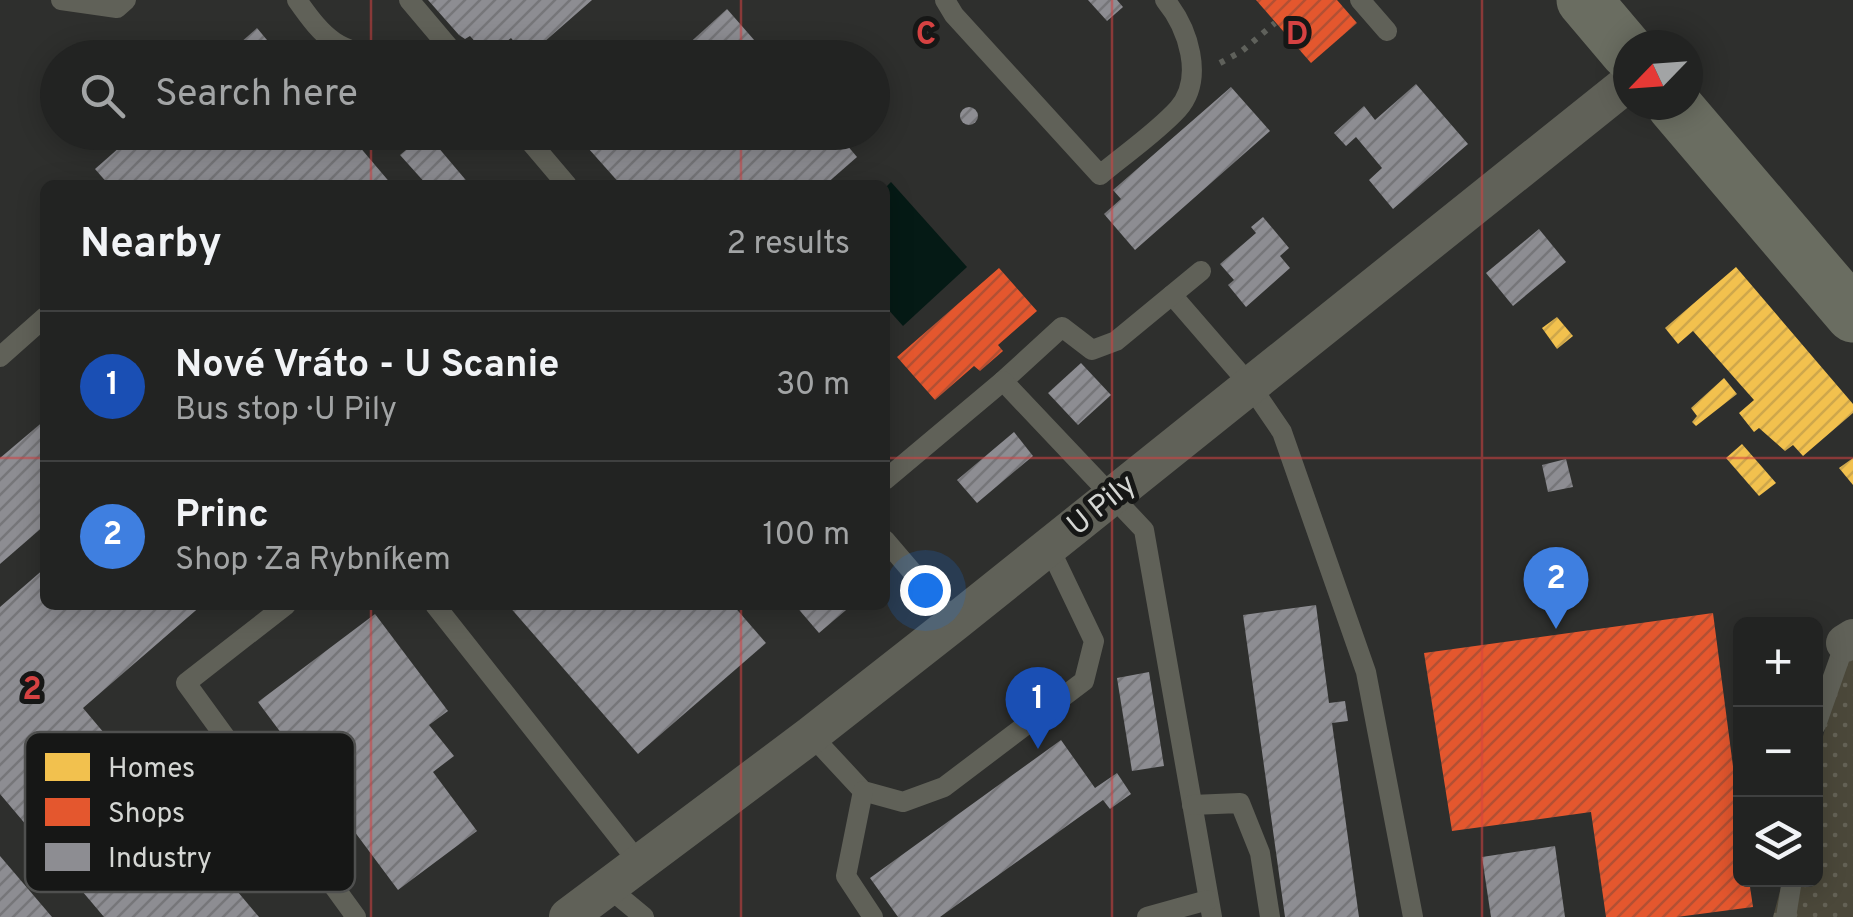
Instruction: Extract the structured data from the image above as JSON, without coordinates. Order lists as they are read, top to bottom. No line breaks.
{"streets":{"street":["U Pily"]},"legend":["Homes","Shops","Industry"],"north":"bottom left","page":{"search":"Search here","heading":["Nearby","2 results"],"list":[{"mark":"1","name":"Nové Vráto - U Scanie","note":"Bus stop · U Pily","value":"30 m"},{"mark":"2","name":"Princ","note":"Shop · Za Rybníkem","value":"100 m"}],"pins":["2","1"],"map_buttons":["+","−"]},"grid":{"columns":["C","D"],"rows":["2"]}}
